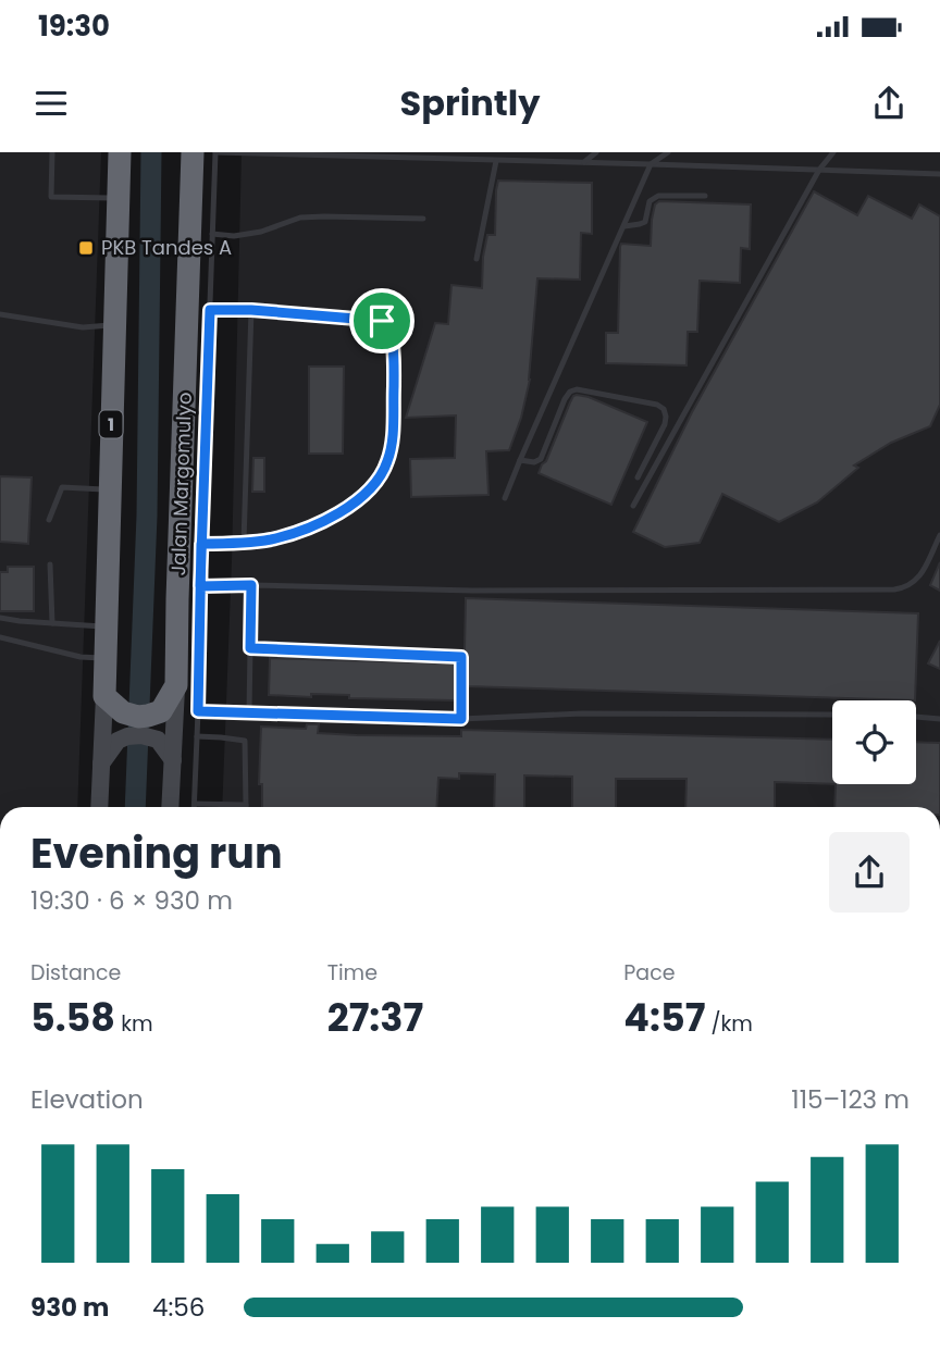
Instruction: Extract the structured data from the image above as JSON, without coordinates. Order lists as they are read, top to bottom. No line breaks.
{"streets":{"highway":["1","Jalan Margomulyo"]},"places":{"transit":["PKB Tandes A"]},"page":{"status":"19:30","header":"Sprintly","heading":["Evening run","19:30 · 6 × 930 m"],"stats":[["Distance","5.58 km"],["Time","27:37"],["Pace","4:57 /km"]],"chart":["Elevation","115–123 m"],"list":[{"name":"930 m","note":"4:56"}]}}
